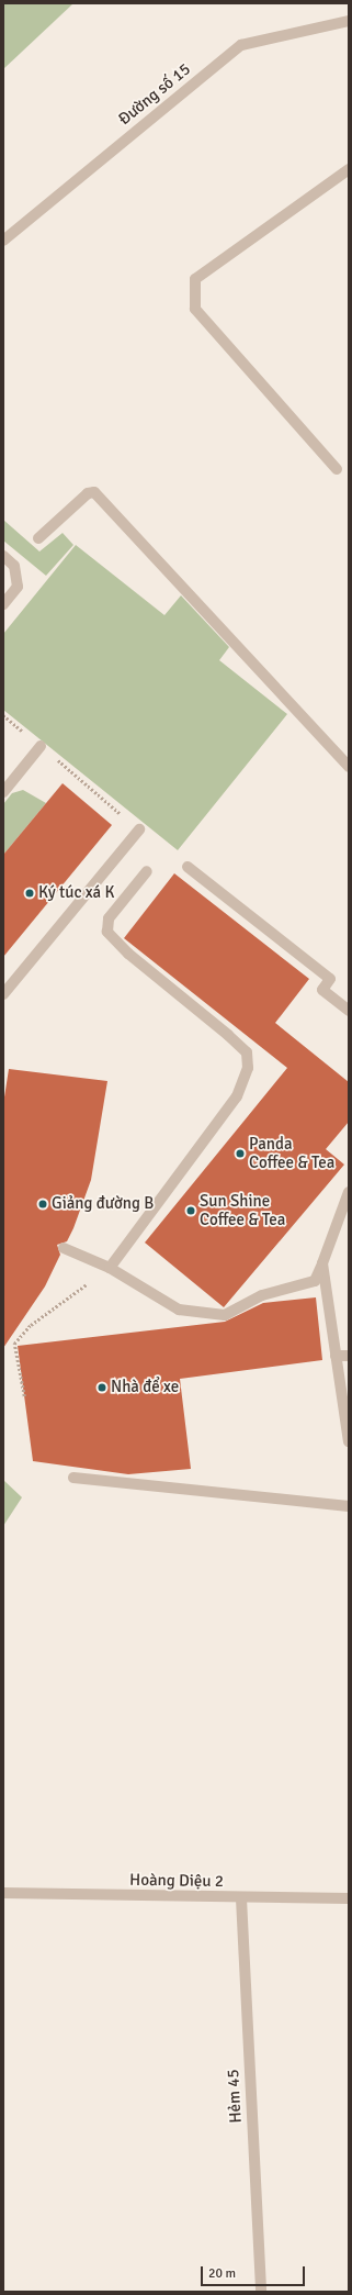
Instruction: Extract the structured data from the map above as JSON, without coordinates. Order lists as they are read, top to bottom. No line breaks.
{"streets":{"street":["Đường số 15","Hoàng Diệu 2","Hẻm 45"]},"crossings":[["Hoàng Diệu 2","Hẻm 45"]],"places":["Ký túc xá K","Panda Coffee & Tea","Giảng đường B","Sun Shine Coffee & Tea","Nhà để xe"],"scale_bar":"20 m"}
